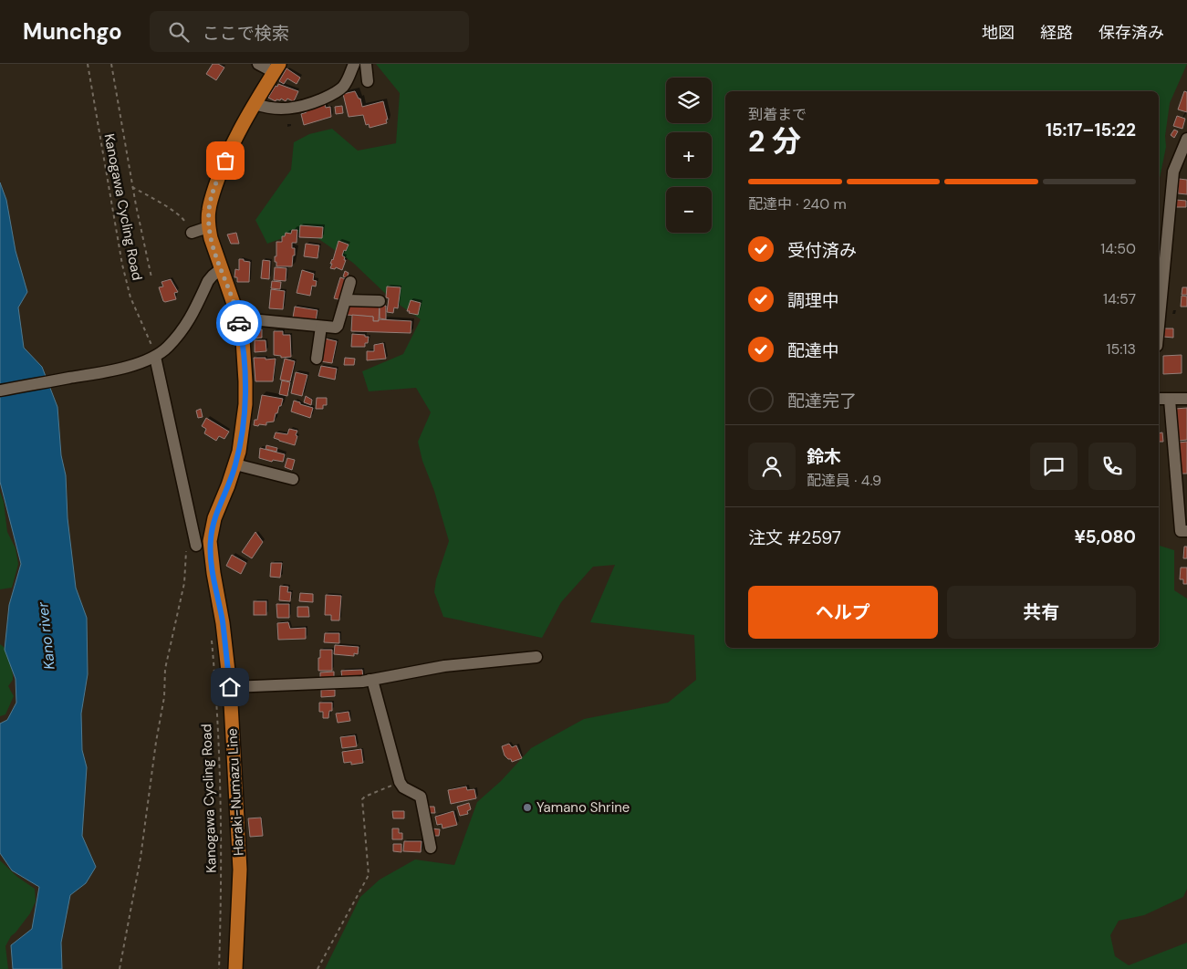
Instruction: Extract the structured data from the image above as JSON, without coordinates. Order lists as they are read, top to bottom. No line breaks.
{"streets":{"main road":["Haraki-Numazu Line"],"path":["Kanogawa Cycling Road"]},"water":["Kano river"],"places":["Yamano Shrine"],"page":{"header":"Munchgo","search":"ここで検索","nav":["地図","経路","保存済み"],"map_buttons":["+","−"],"heading":["2 分","到着まで","15:17–15:22"],"panel":["鈴木","配達員 · 4.9","注文 #2597","¥5,080"],"bar":"配達中 · 240 m","list":[["受付済み","14:50"],["調理中","14:57"],["配達中","15:13"],"配達完了"],"buttons":["ヘルプ","共有"]}}
